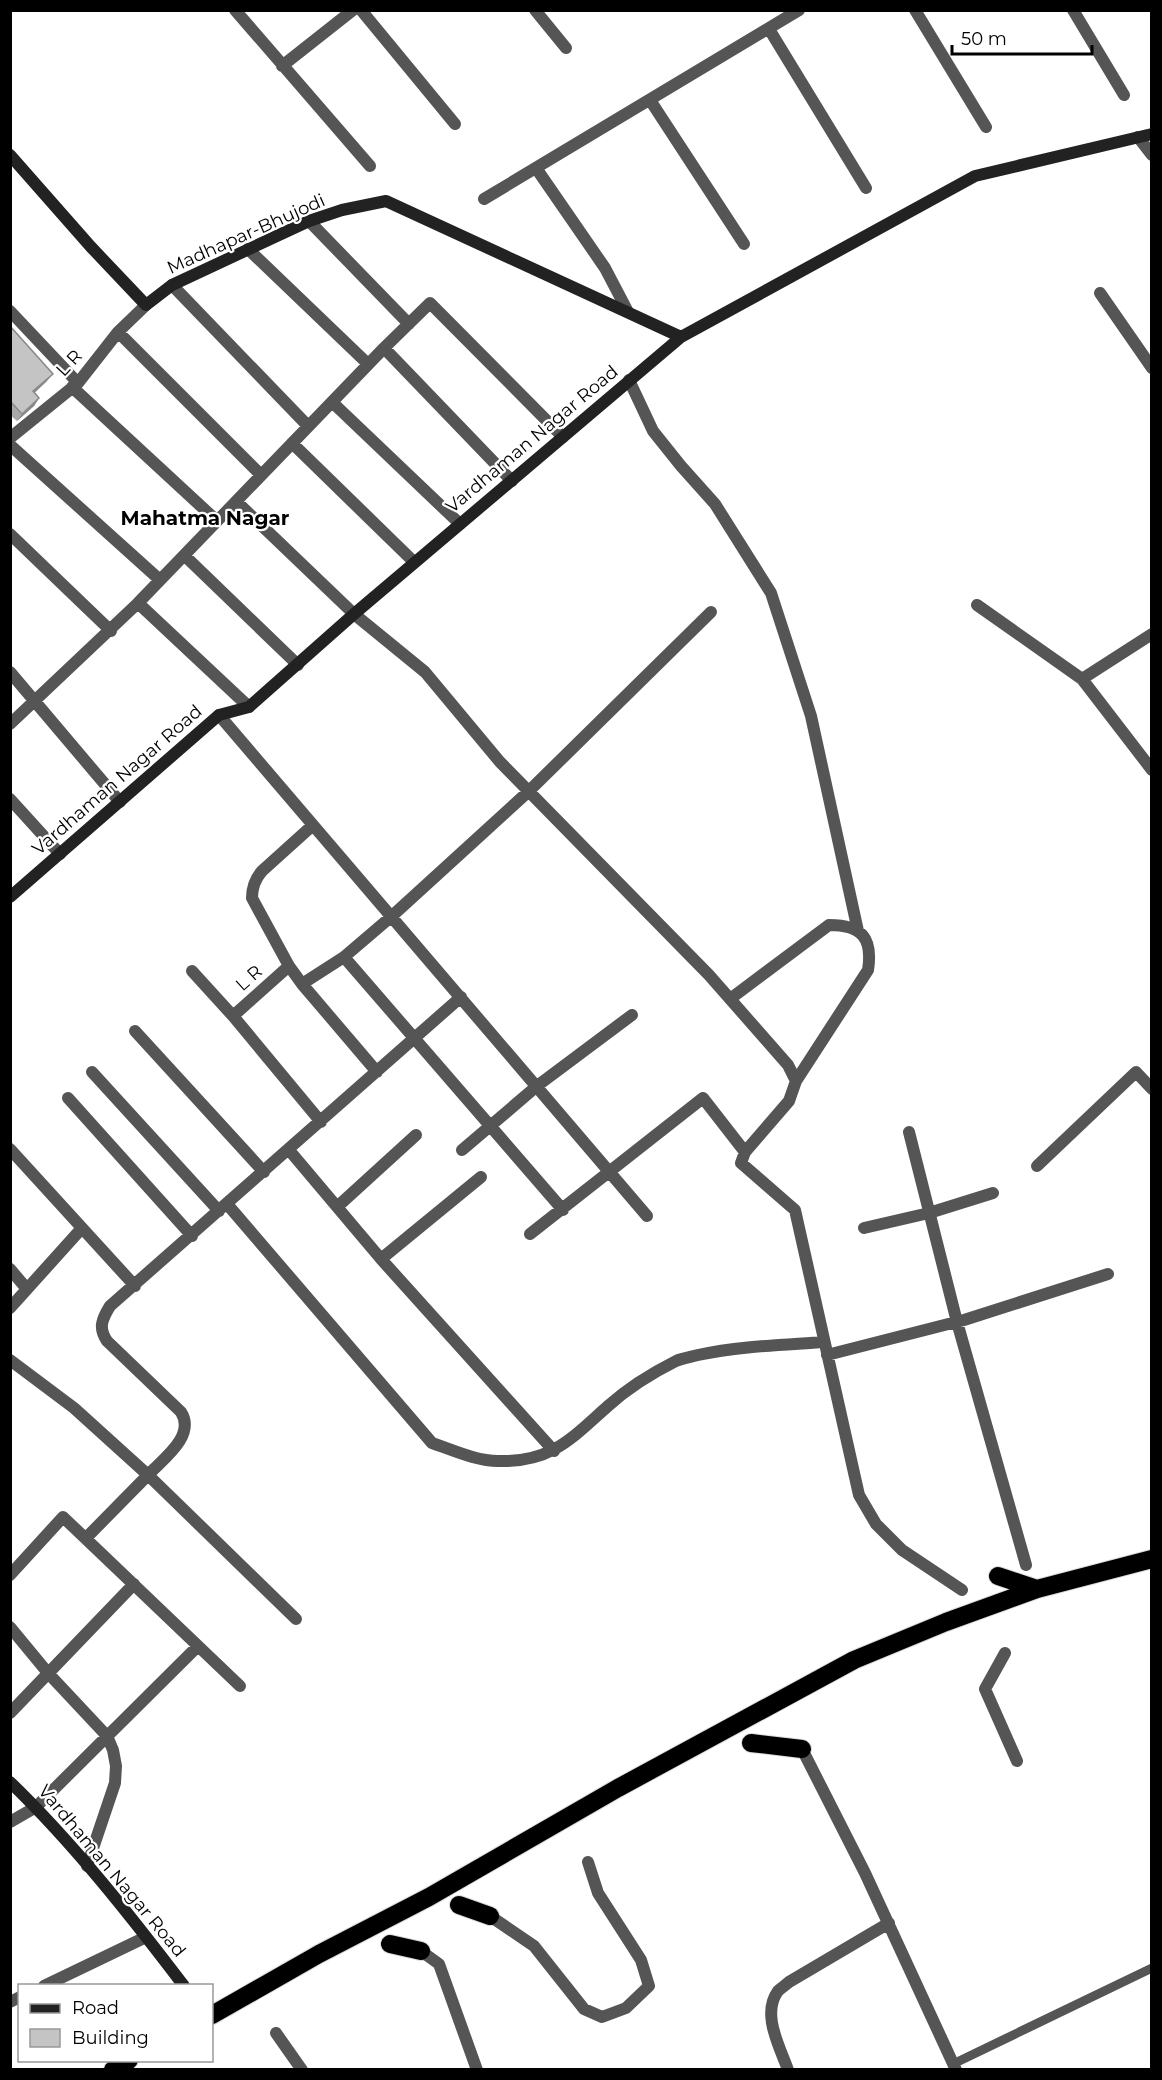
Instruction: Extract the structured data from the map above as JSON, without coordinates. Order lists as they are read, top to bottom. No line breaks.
{"streets":{"street":["Madhapar-Bhujodi","L R","Vardhaman Nagar Road"]},"crossings":[["Madhapar-Bhujodi","L R"],["Madhapar-Bhujodi","Vardhaman Nagar Road"]],"districts":["Mahatma Nagar"],"legend":["Road","Building"],"scale_bar":"50 m"}
